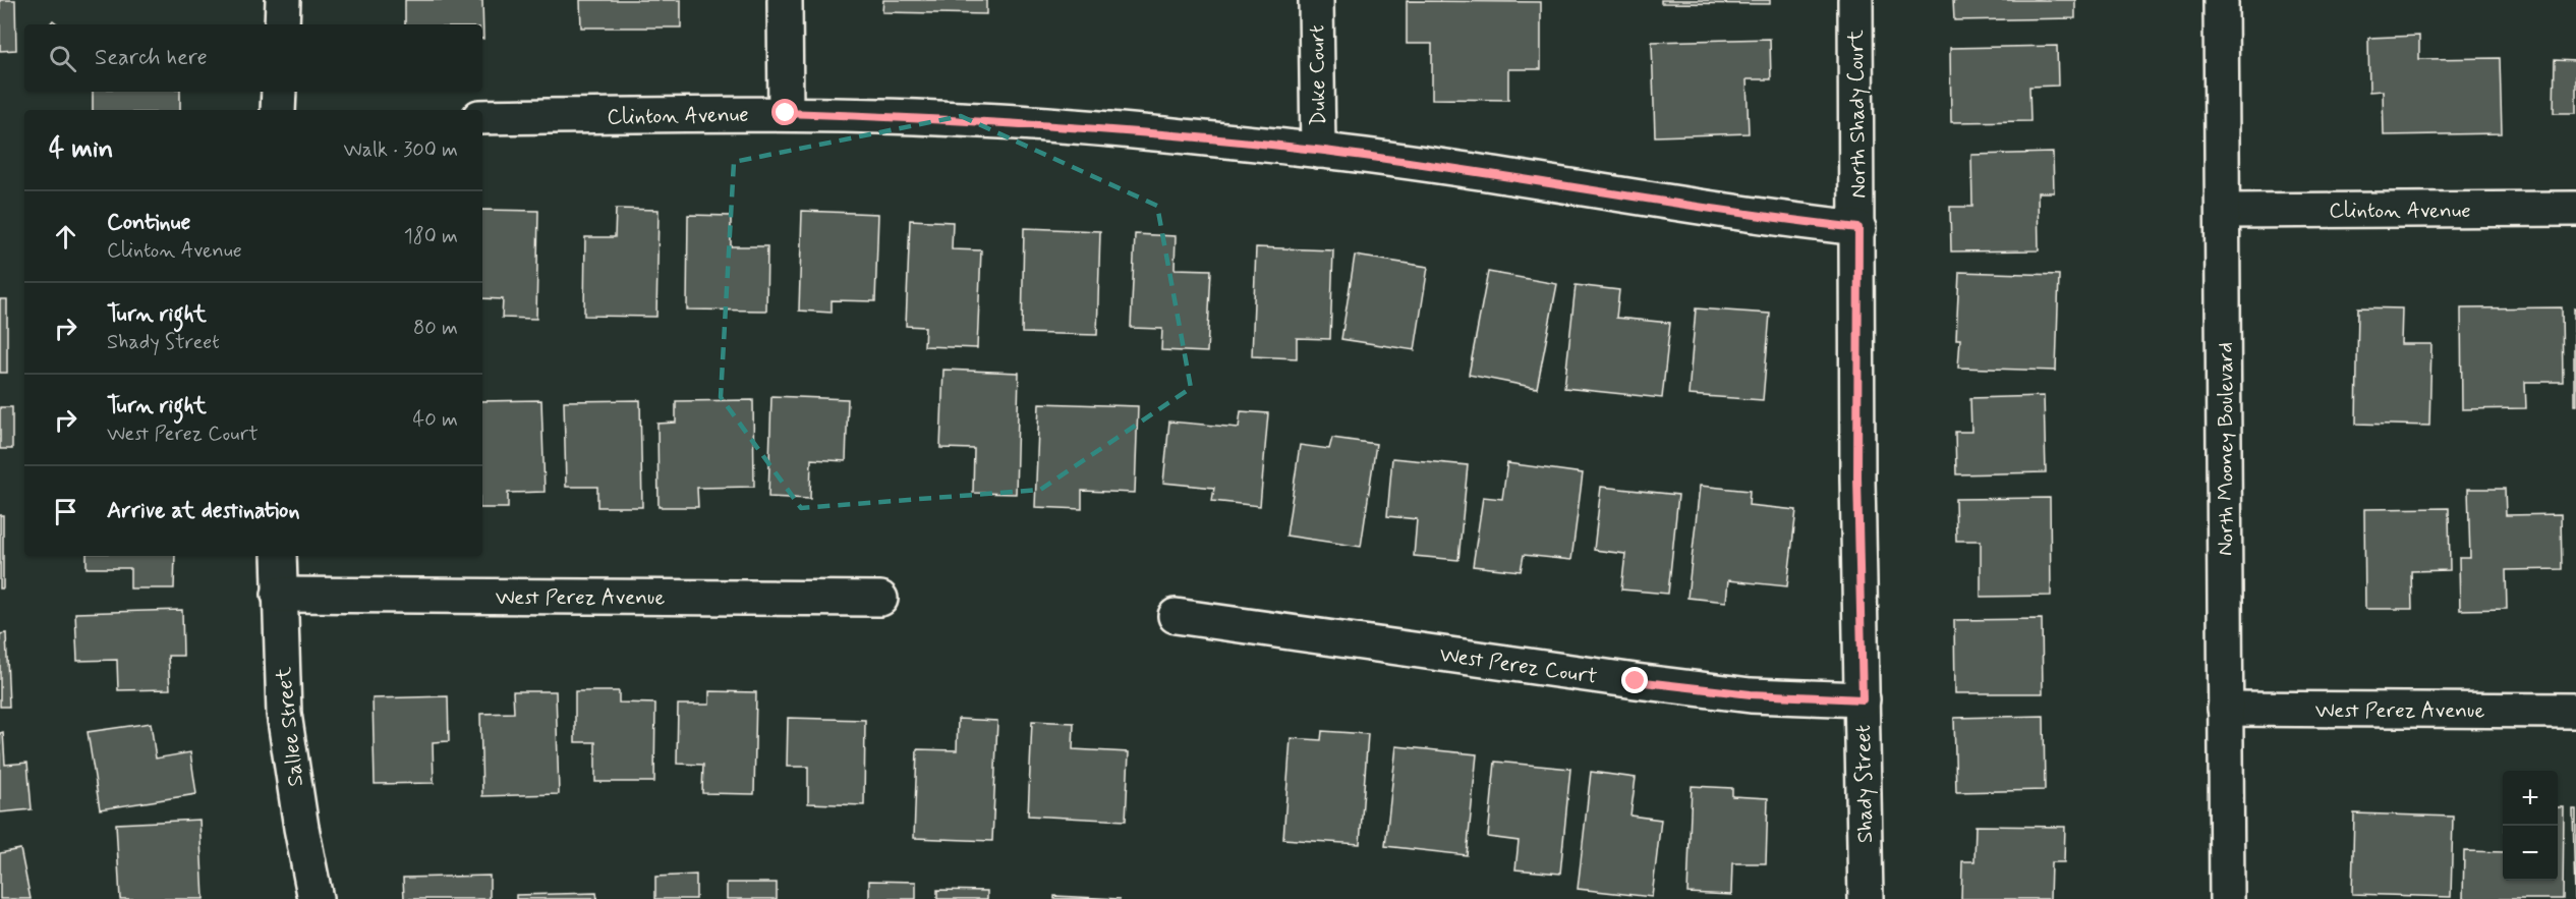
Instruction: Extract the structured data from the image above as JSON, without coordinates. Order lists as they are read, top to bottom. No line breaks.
{"streets":{"street":["Duke Court","North Shady Court","Clinton Avenue","North Mooney Boulevard","West Perez Avenue","West Perez Court","Sallee Street","Shady Street"]},"crossings":[["Duke Court","Clinton Avenue"],["North Shady Court","Clinton Avenue"],["North Shady Court","Shady Street"],["Clinton Avenue","North Mooney Boulevard"],["Clinton Avenue","Shady Street"],["North Mooney Boulevard","West Perez Avenue"],["West Perez Avenue","Sallee Street"],["West Perez Court","Shady Street"]],"page":{"search":"Search here","heading":["4 min","Walk · 300 m"],"list":[["Continue","Clinton Avenue","180 m"],["Turn right","Shady Street","80 m"],["Turn right","West Perez Court","40 m"],"Arrive at destination"],"map_buttons":["+","−"]}}
